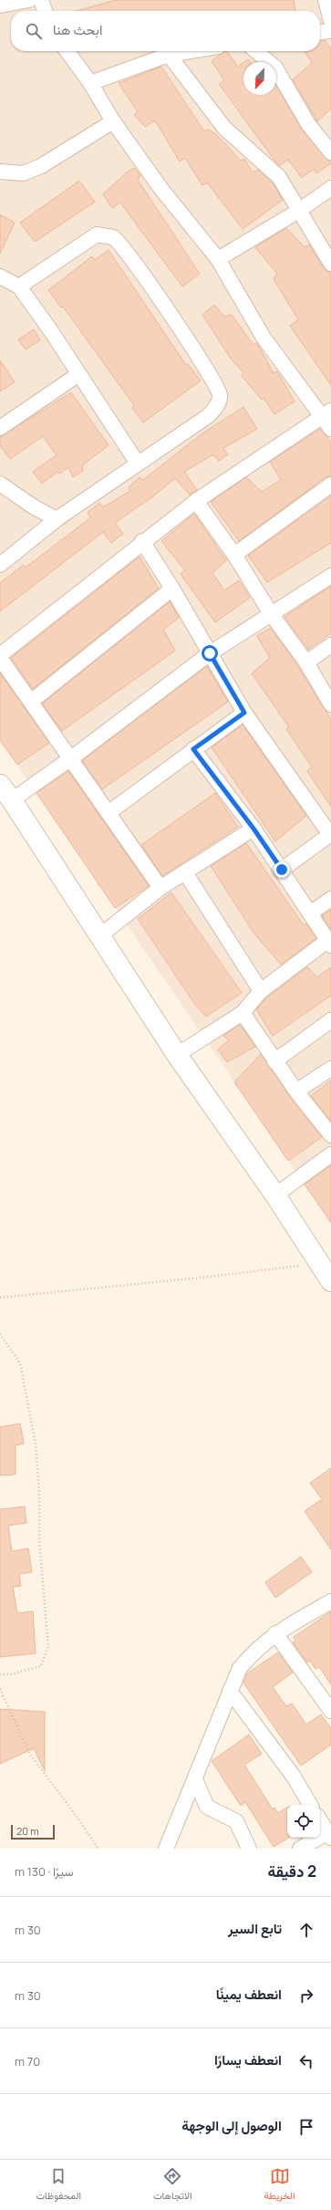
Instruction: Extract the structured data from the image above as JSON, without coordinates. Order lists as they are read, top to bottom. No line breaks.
{"scale_bar":"20 m","north":"bottom left","page":{"search":"ابحث هنا","scale":"20 m","heading":["2 دقيقة","سيرًا · 130 m"],"list":[["تابع السير","30 m"],["انعطف يمينًا","30 m"],["انعطف يسارًا","70 m"],"الوصول إلى الوجهة"],"nav":["الخريطة","الاتجاهات","المحفوظات"]}}
